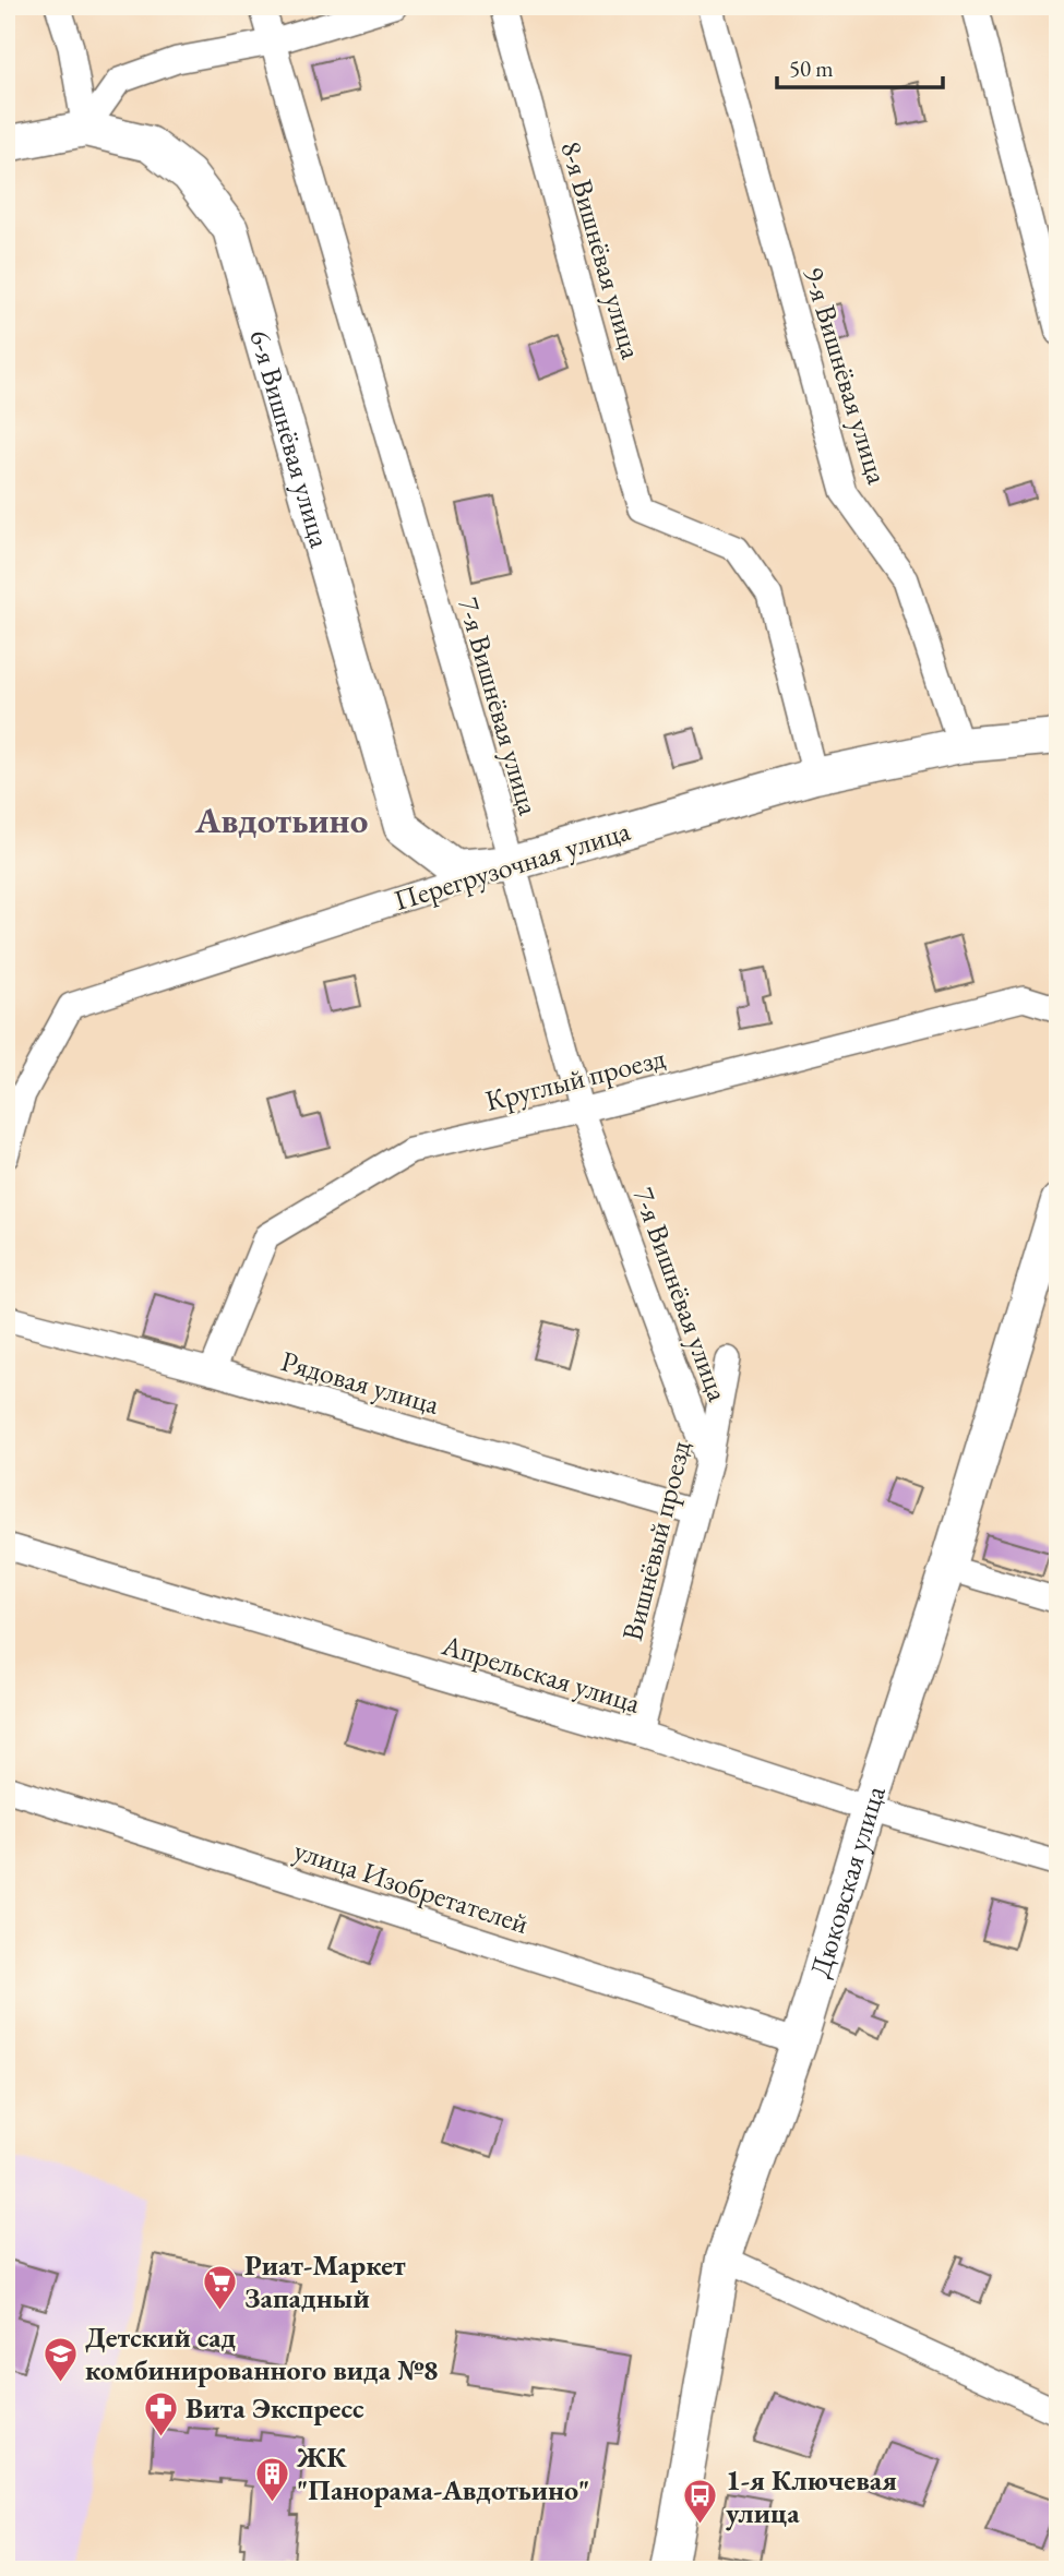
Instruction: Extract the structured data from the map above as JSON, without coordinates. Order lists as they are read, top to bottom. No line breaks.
{"streets":{"street":["8-я Вишнёвая улица","9-я Вишнёвая улица","6-я Вишнёвая улица","7-я Вишнёвая улица","Перегрузочная улица","Круглый проезд","Рядовая улица","Вишнёвый проезд","Апрельская улица","Дюковская улица","улица Изобретателей"]},"crossings":[["8-я Вишнёвая улица","Перегрузочная улица"],["9-я Вишнёвая улица","Перегрузочная улица"],["6-я Вишнёвая улица","7-я Вишнёвая улица"],["6-я Вишнёвая улица","Перегрузочная улица"],["7-я Вишнёвая улица","Перегрузочная улица"],["7-я Вишнёвая улица","Круглый проезд"],["7-я Вишнёвая улица","Вишнёвый проезд"],["Круглый проезд","Рядовая улица"],["Рядовая улица","Вишнёвый проезд"],["Вишнёвый проезд","Апрельская улица"],["Апрельская улица","Дюковская улица"],["Дюковская улица","улица Изобретателей"]],"districts":["Авдотьино"],"places":{"supermarket":["Риат-Маркет Западный"],"school or university":["Детский сад комбинированного вида №8"],"pharmacy":["Вита Экспресс"],"building":["ЖК \"Панорама-Авдотьино\""],"bus stop":["1-я Ключевая улица"]},"scale_bar":"50 m"}
